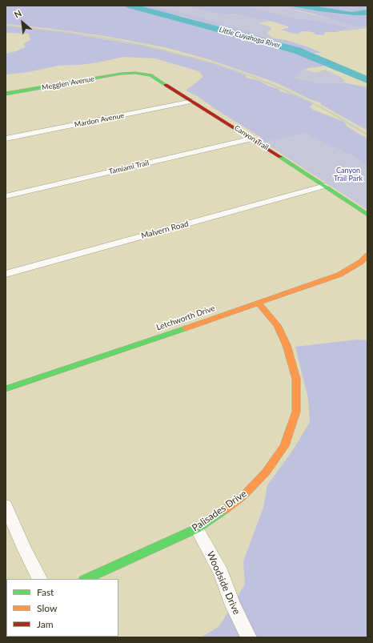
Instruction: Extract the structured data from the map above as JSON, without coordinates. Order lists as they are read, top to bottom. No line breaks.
{"streets":{"street":["Megglen Avenue","Mardon Avenue","Canyon Trail","Tamiami Trail","Malvern Road","Letchworth Drive","Palisades Drive","Woodside Drive"]},"crossings":[["Megglen Avenue","Canyon Trail"],["Mardon Avenue","Canyon Trail"],["Canyon Trail","Tamiami Trail"],["Canyon Trail","Malvern Road"],["Letchworth Drive","Palisades Drive"],["Palisades Drive","Woodside Drive"]],"water":["Little Cuyahoga River"],"parks":["Canyon Trail Park"],"legend":["Fast","Slow","Jam"],"north":"top left"}
